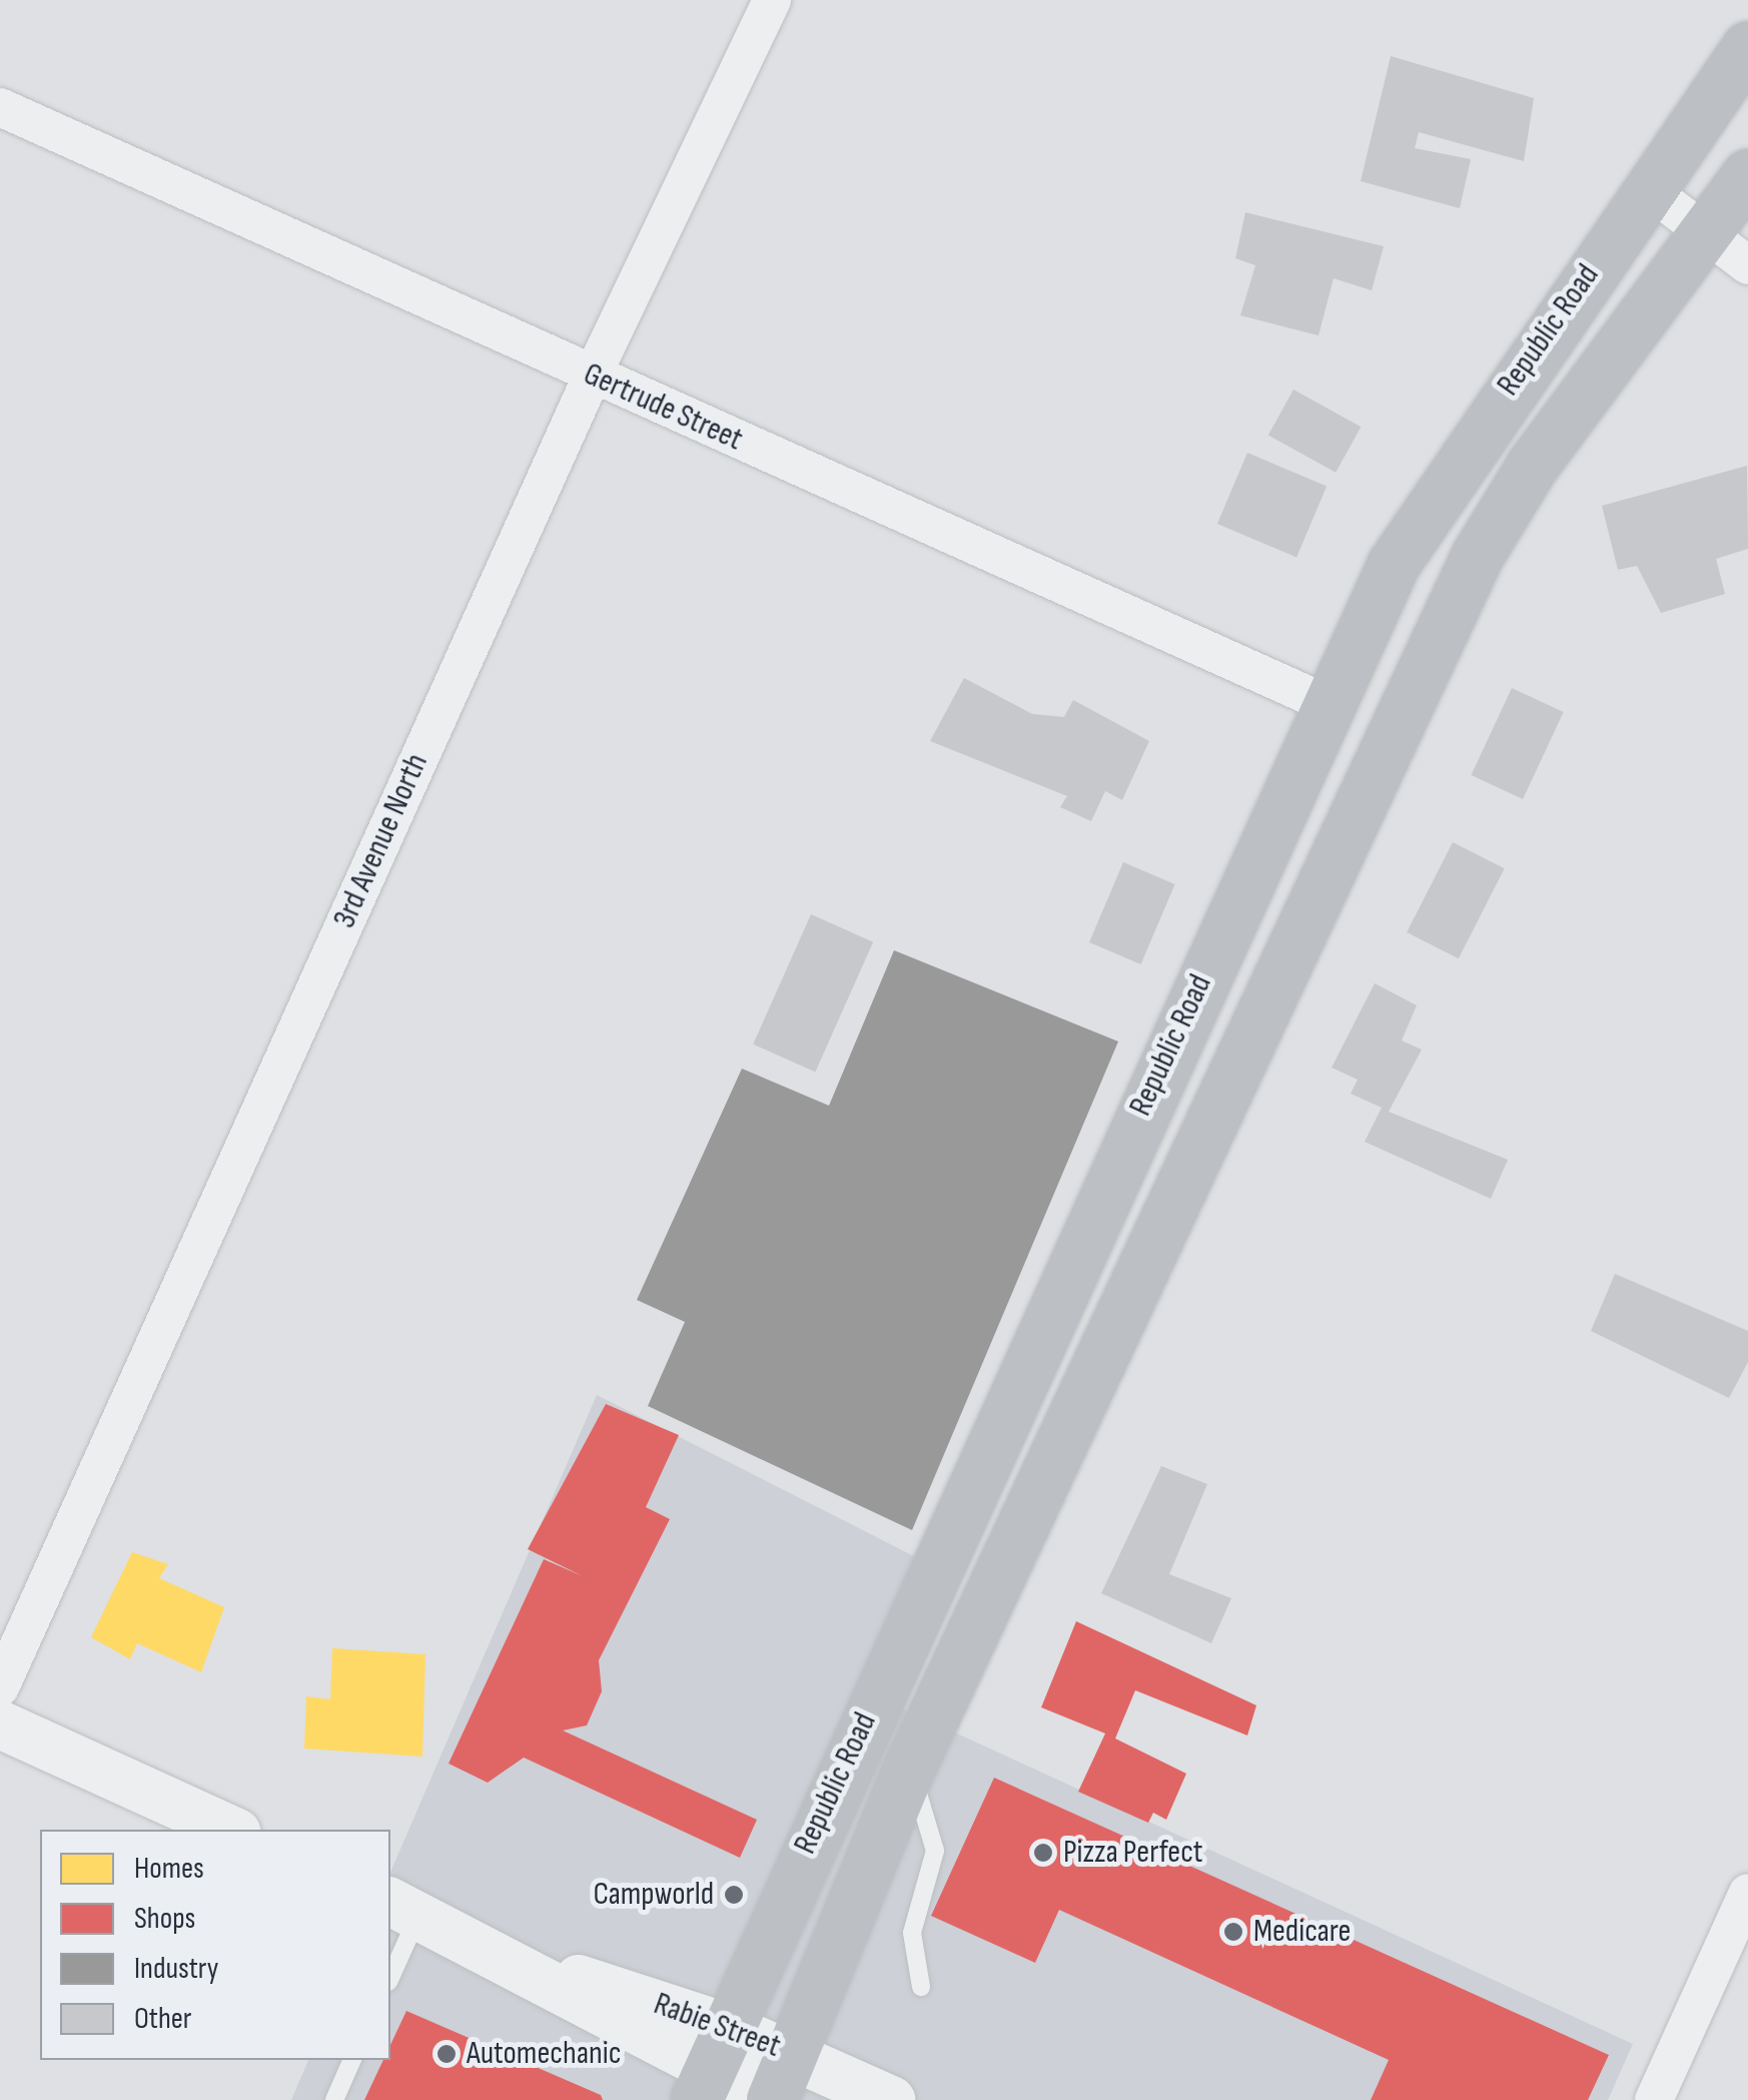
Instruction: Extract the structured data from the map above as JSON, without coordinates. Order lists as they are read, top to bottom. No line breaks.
{"streets":{"main road":["Republic Road"],"street":["Gertrude Street","3rd Avenue North","Rabie Street"]},"crossings":[["Republic Road","Gertrude Street"],["Republic Road","Rabie Street"],["Gertrude Street","3rd Avenue North"]],"places":["Pizza Perfect","Campworld","Medicare","Automechanic"],"legend":["Homes","Shops","Industry","Other"]}
